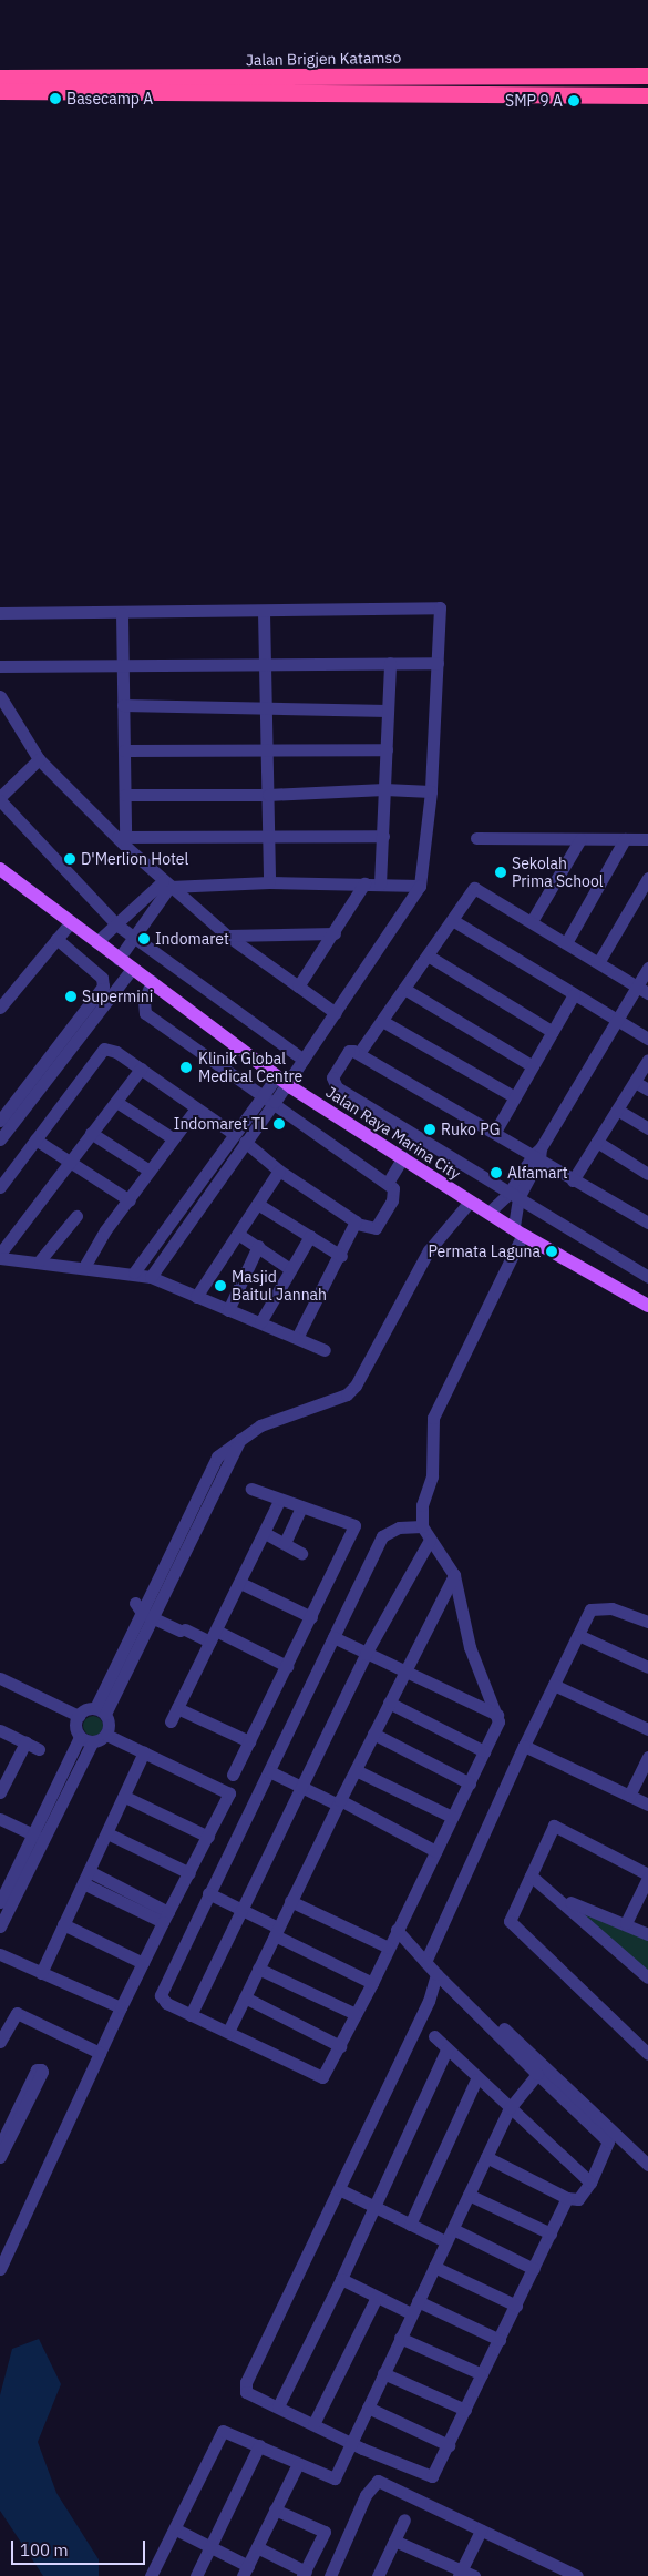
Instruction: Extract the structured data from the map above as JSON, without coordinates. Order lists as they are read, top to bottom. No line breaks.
{"streets":{"highway":["Jalan Brigjen Katamso"],"main road":["Jalan Raya Marina City"]},"places":["Basecamp A","SMP 9 A","D'Merlion Hotel","Sekolah Prima School","Indomaret","Supermini","Klinik Global Medical Centre","Indomaret TL","Ruko PG","Alfamart","Permata Laguna","Masjid Baitul Jannah"],"scale_bar":"100 m"}
